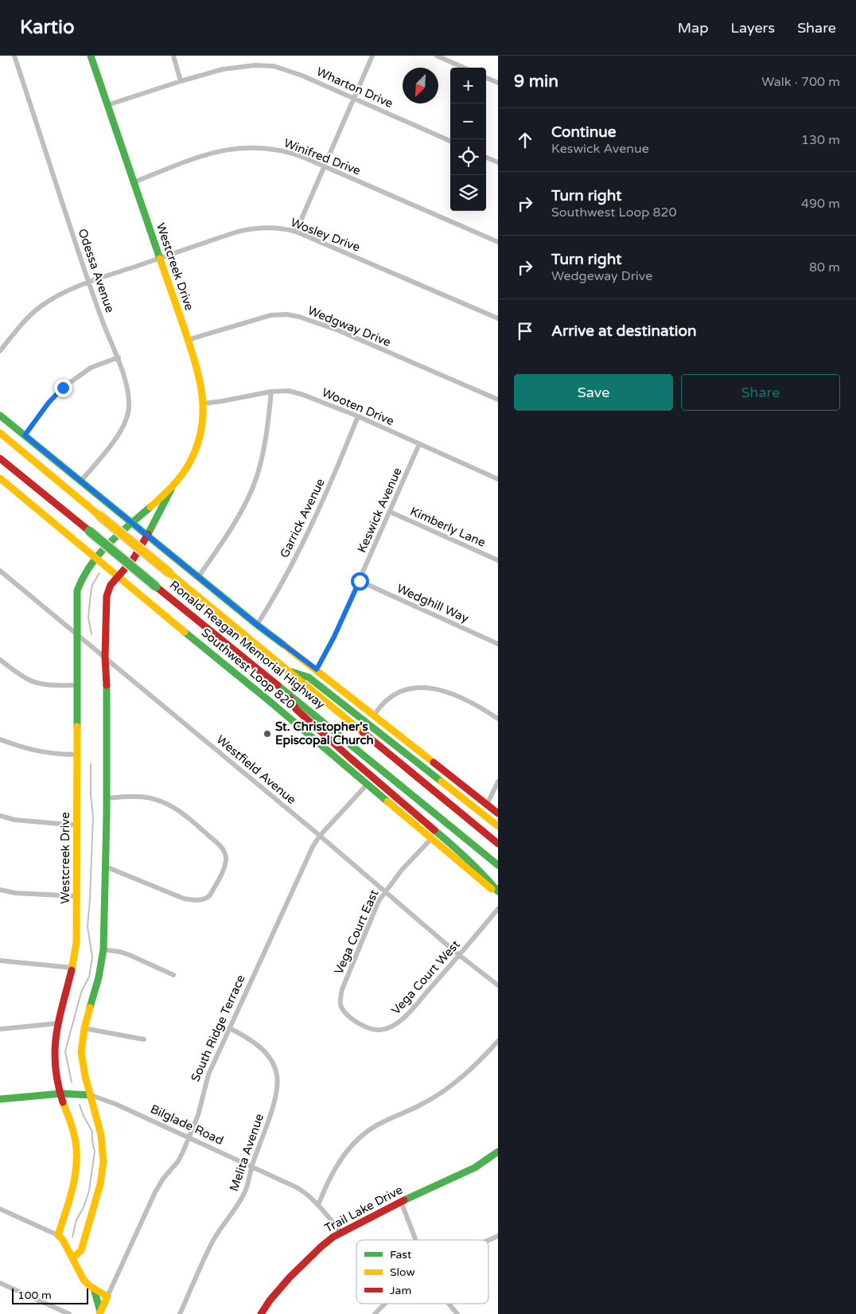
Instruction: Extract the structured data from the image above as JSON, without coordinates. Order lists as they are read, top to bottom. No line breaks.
{"streets":{"main road":["Westcreek Drive","Ronald Reagan Memorial Highway","Southwest Loop 820","South Ridge Terrace","Bilglade Road","Trail Lake Drive"],"street":["Wharton Drive","Winifred Drive","Wosley Drive","Odessa Avenue","Wedgway Drive","Wooten Drive","Keswick Avenue","Garrick Avenue","Kimberly Lane","Wedghill Way","Westfield Avenue","Vega Court East","Vega Court West","Melita Avenue"]},"crossings":[["Wharton Drive","Westcreek Drive"],["Winifred Drive","Westcreek Drive"],["Wosley Drive","Westcreek Drive"],["Wosley Drive","Odessa Avenue"],["Westcreek Drive","Wedgway Drive"],["Westcreek Drive","Wooten Drive"],["Westcreek Drive","Southwest Loop 820"],["Westcreek Drive","Westfield Avenue"],["Westcreek Drive","Bilglade Road"],["Wooten Drive","Keswick Avenue"],["Wooten Drive","Garrick Avenue"],["Keswick Avenue","Kimberly Lane"],["Keswick Avenue","Wedghill Way"],["Southwest Loop 820","Vega Court East"],["Southwest Loop 820","South Ridge Terrace"],["Westfield Avenue","Vega Court East"],["Westfield Avenue","Vega Court West"],["Westfield Avenue","South Ridge Terrace"],["Vega Court East","Vega Court West"],["South Ridge Terrace","Bilglade Road"],["South Ridge Terrace","Melita Avenue"],["Bilglade Road","Melita Avenue"],["Bilglade Road","Trail Lake Drive"]],"places":["St. Christopher's Episcopal Church"],"legend":["Fast","Slow","Jam"],"scale_bar":"100 m","north":"bottom left","page":{"header":"Kartio","nav":["Map","Layers","Share"],"heading":["9 min","Walk · 700 m"],"map_buttons":["+","−"],"list":[["Continue","Keswick Avenue","130 m"],["Turn right","Southwest Loop 820","490 m"],["Turn right","Wedgeway Drive","80 m"],"Arrive at destination"],"buttons":["Save","Share"],"scale":"100 m"}}
